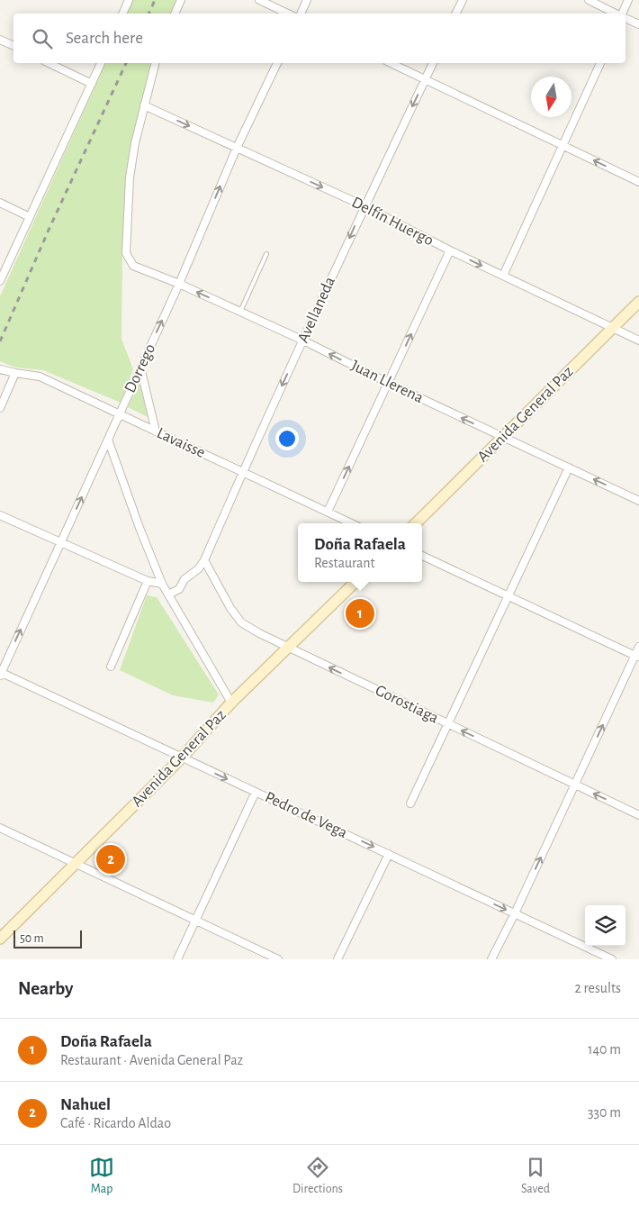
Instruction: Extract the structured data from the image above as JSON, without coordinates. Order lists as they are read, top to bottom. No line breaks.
{"streets":{"main road":["Avenida General Paz"],"street":["Delfín Huergo","Avellaneda","Dorrego","Juan Llerena","Lavaisse","Gorostiaga","Pedro de Vega"]},"crossings":[["Delfín Huergo","Avellaneda"],["Delfín Huergo","Dorrego"],["Delfín Huergo","Juan Llerena"],["Delfín Huergo","Avenida General Paz"],["Avellaneda","Juan Llerena"],["Avellaneda","Lavaisse"],["Avellaneda","Gorostiaga"],["Dorrego","Juan Llerena"],["Dorrego","Lavaisse"],["Dorrego","Pedro de Vega"],["Juan Llerena","Avenida General Paz"],["Avenida General Paz","Gorostiaga"],["Avenida General Paz","Pedro de Vega"]],"one_way":["Delfín Huergo","Avellaneda","Dorrego","Juan Llerena","Gorostiaga","Pedro de Vega"],"scale_bar":"50 m","north":"bottom","page":{"search":"Search here","popup":["Doña Rafaela","Restaurant"],"pins":["1","2"],"scale":"50 m","heading":["Nearby","2 results"],"list":[{"mark":"1","name":"Doña Rafaela","note":"Restaurant · Avenida General Paz","value":"140 m"},{"mark":"2","name":"Nahuel","note":"Café · Ricardo Aldao","value":"330 m"}],"nav":["Map","Directions","Saved"]}}
